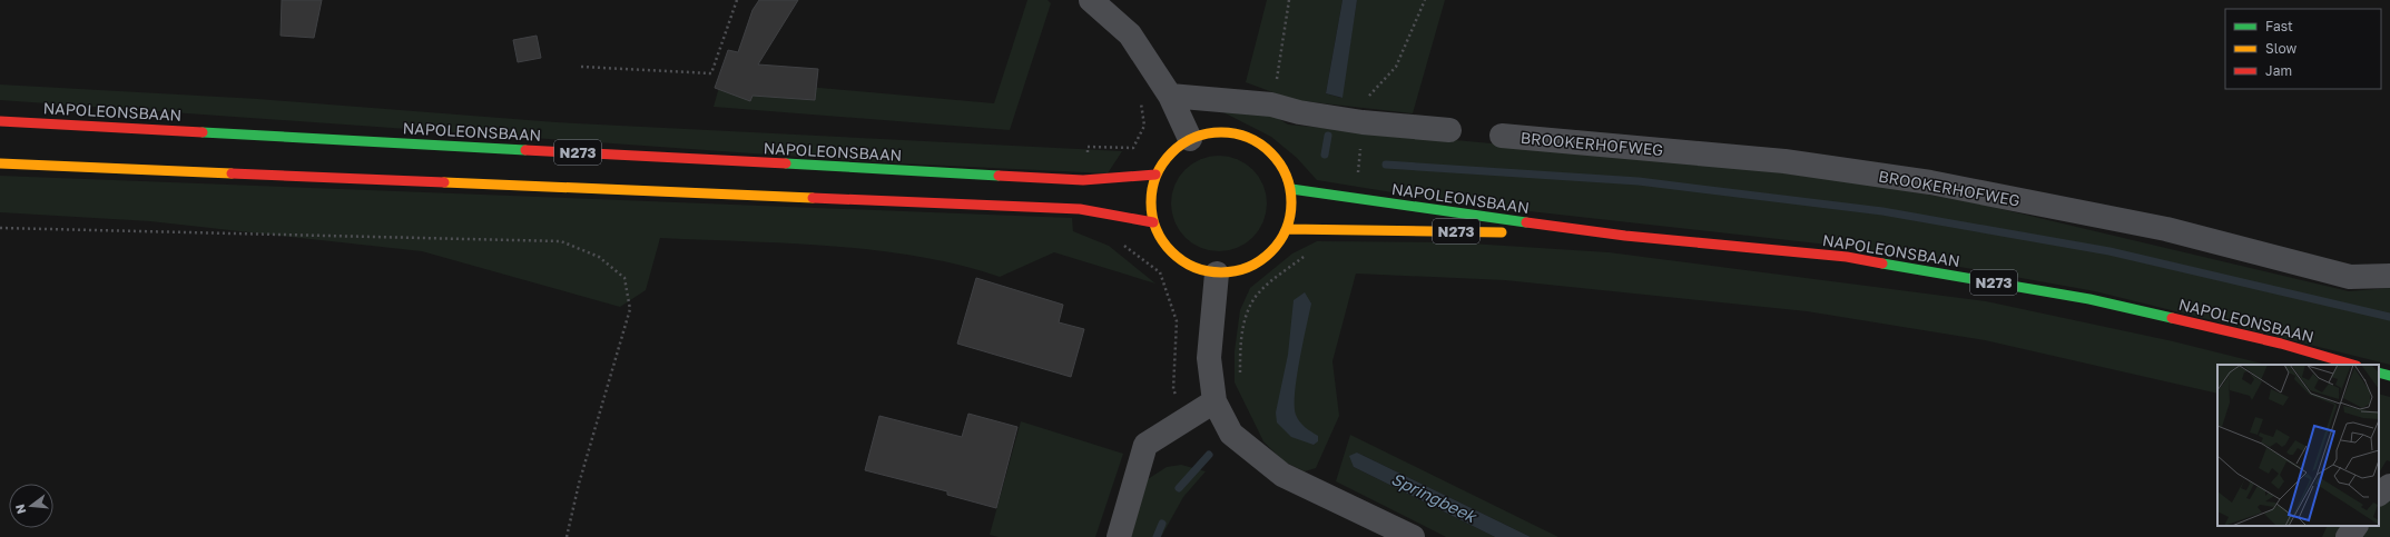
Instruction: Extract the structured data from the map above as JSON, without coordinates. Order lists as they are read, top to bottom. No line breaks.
{"streets":{"main road":["NAPOLEONSBAAN","N273"],"street":["BROOKERHOFWEG"]},"crossings":[["NAPOLEONSBAAN","N273"]],"water":["Springbeek"],"legend":["Fast","Slow","Jam"],"north":"left"}
